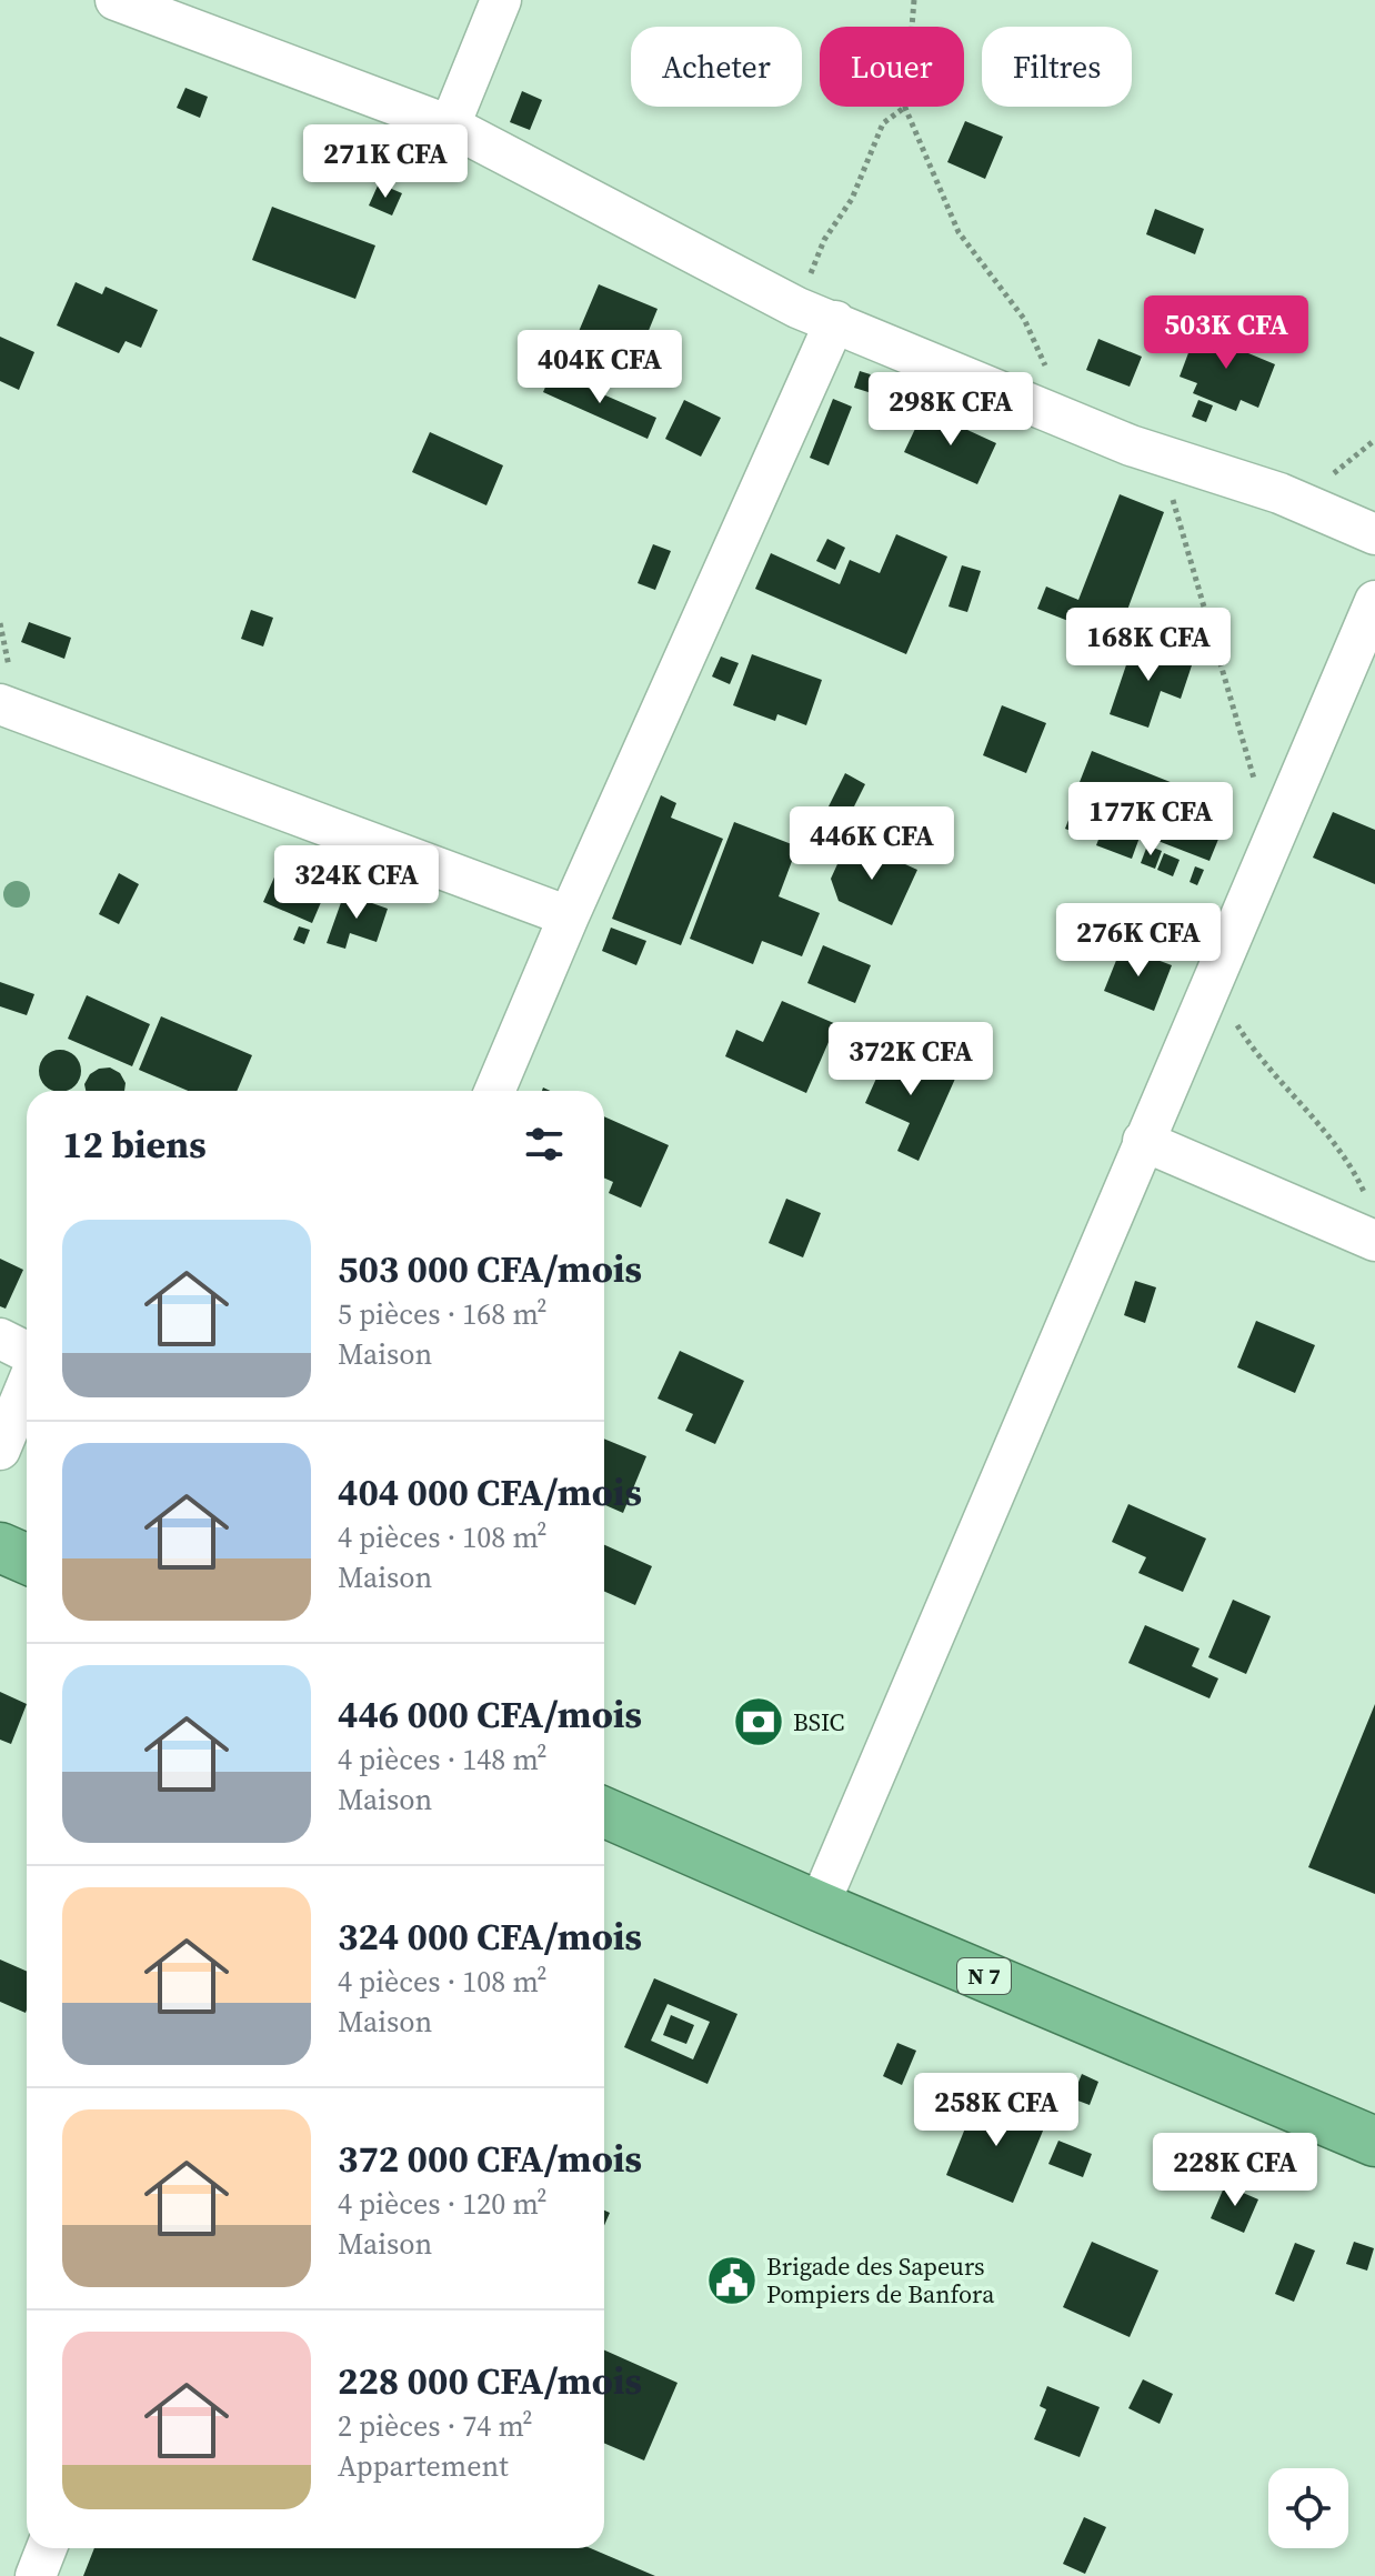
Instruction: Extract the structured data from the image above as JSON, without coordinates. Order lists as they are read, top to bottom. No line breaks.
{"streets":{"highway":["N 7"]},"places":{"bank":["BSIC"],"public building":["Brigade des Sapeurs Pompiers de Banfora"]},"page":{"chip":["Acheter","Louer","Filtres"],"price":["271K CFA","503K CFA","404K CFA","298K CFA","168K CFA","177K CFA","446K CFA","324K CFA","276K CFA","372K CFA","258K CFA","228K CFA"],"heading":"12 biens","list":[{"name":"503 000 CFA/mois","note":"5 pièces · 168 m² · Maison"},{"name":"404 000 CFA/mois","note":"4 pièces · 108 m² · Maison"},{"name":"446 000 CFA/mois","note":"4 pièces · 148 m² · Maison"},{"name":"324 000 CFA/mois","note":"4 pièces · 108 m² · Maison"},{"name":"372 000 CFA/mois","note":"4 pièces · 120 m² · Maison"},{"name":"228 000 CFA/mois","note":"2 pièces · 74 m² · Appartement"}]}}
